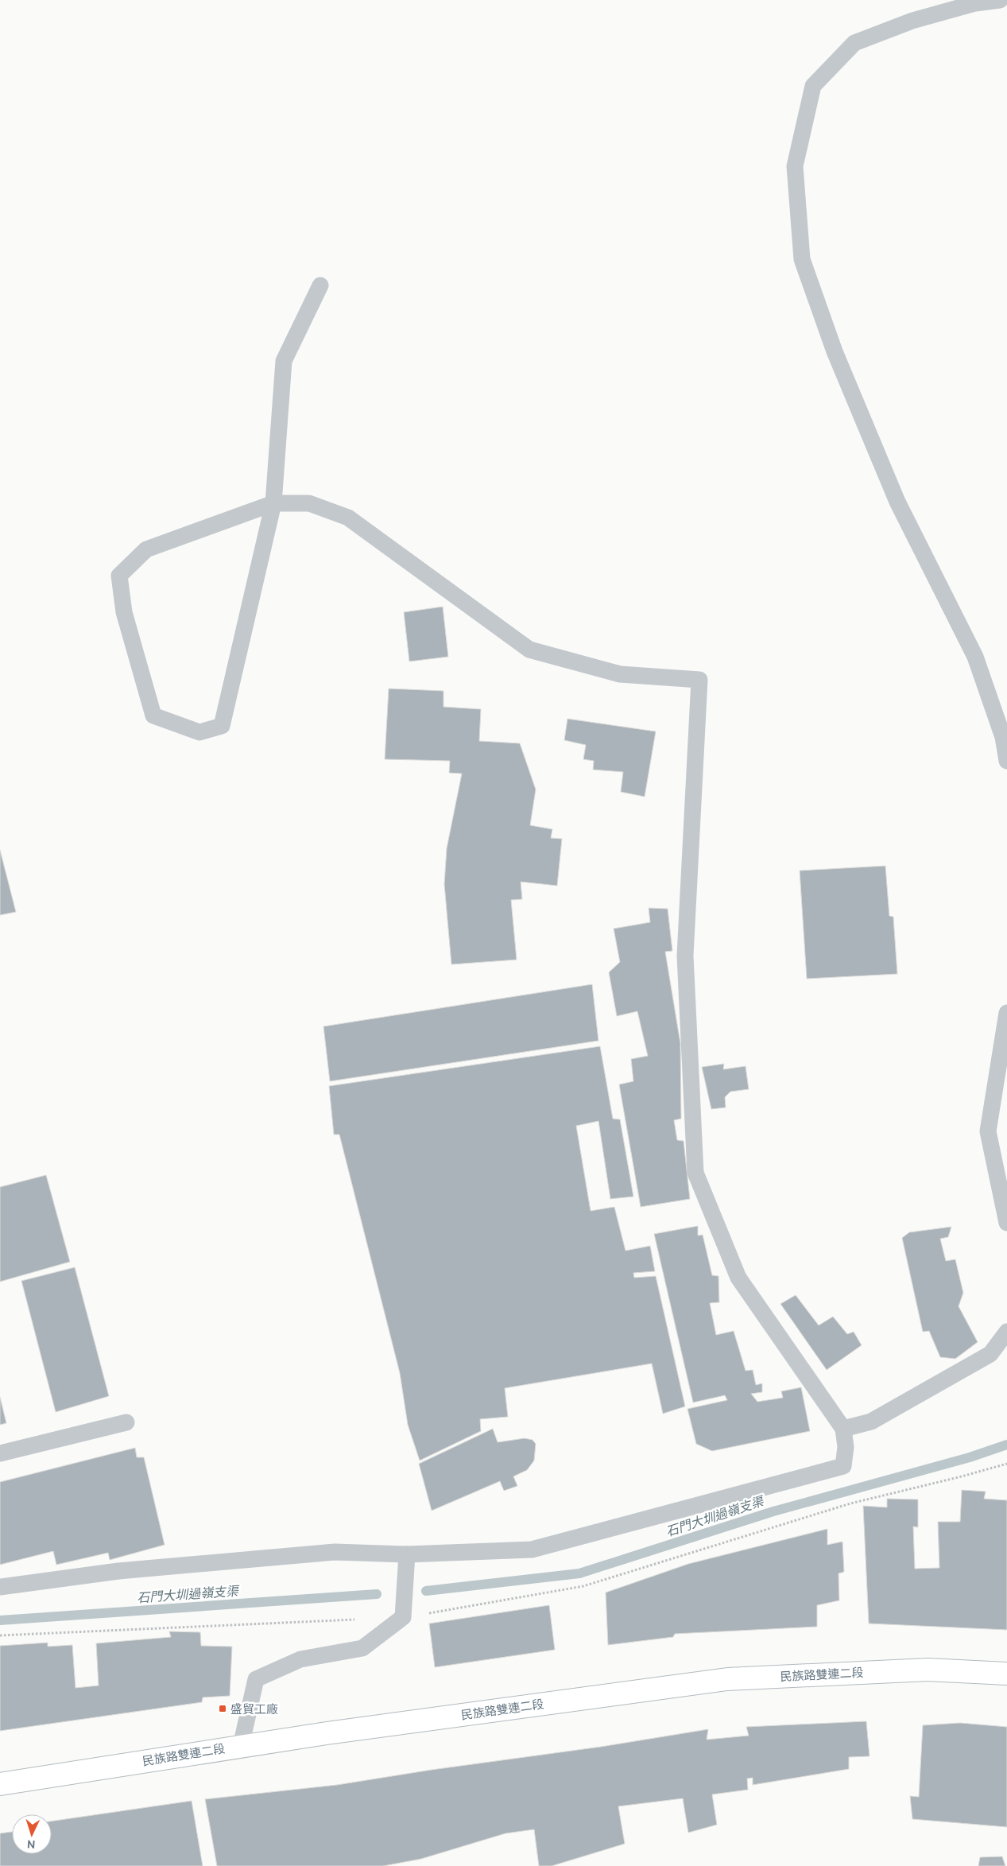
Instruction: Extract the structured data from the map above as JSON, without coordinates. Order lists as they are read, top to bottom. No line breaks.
{"streets":{"main road":["民族路雙連二段"]},"water":["石門大圳過嶺支渠"],"places":{"transit":["盛貿工廠"]},"north":"bottom"}
